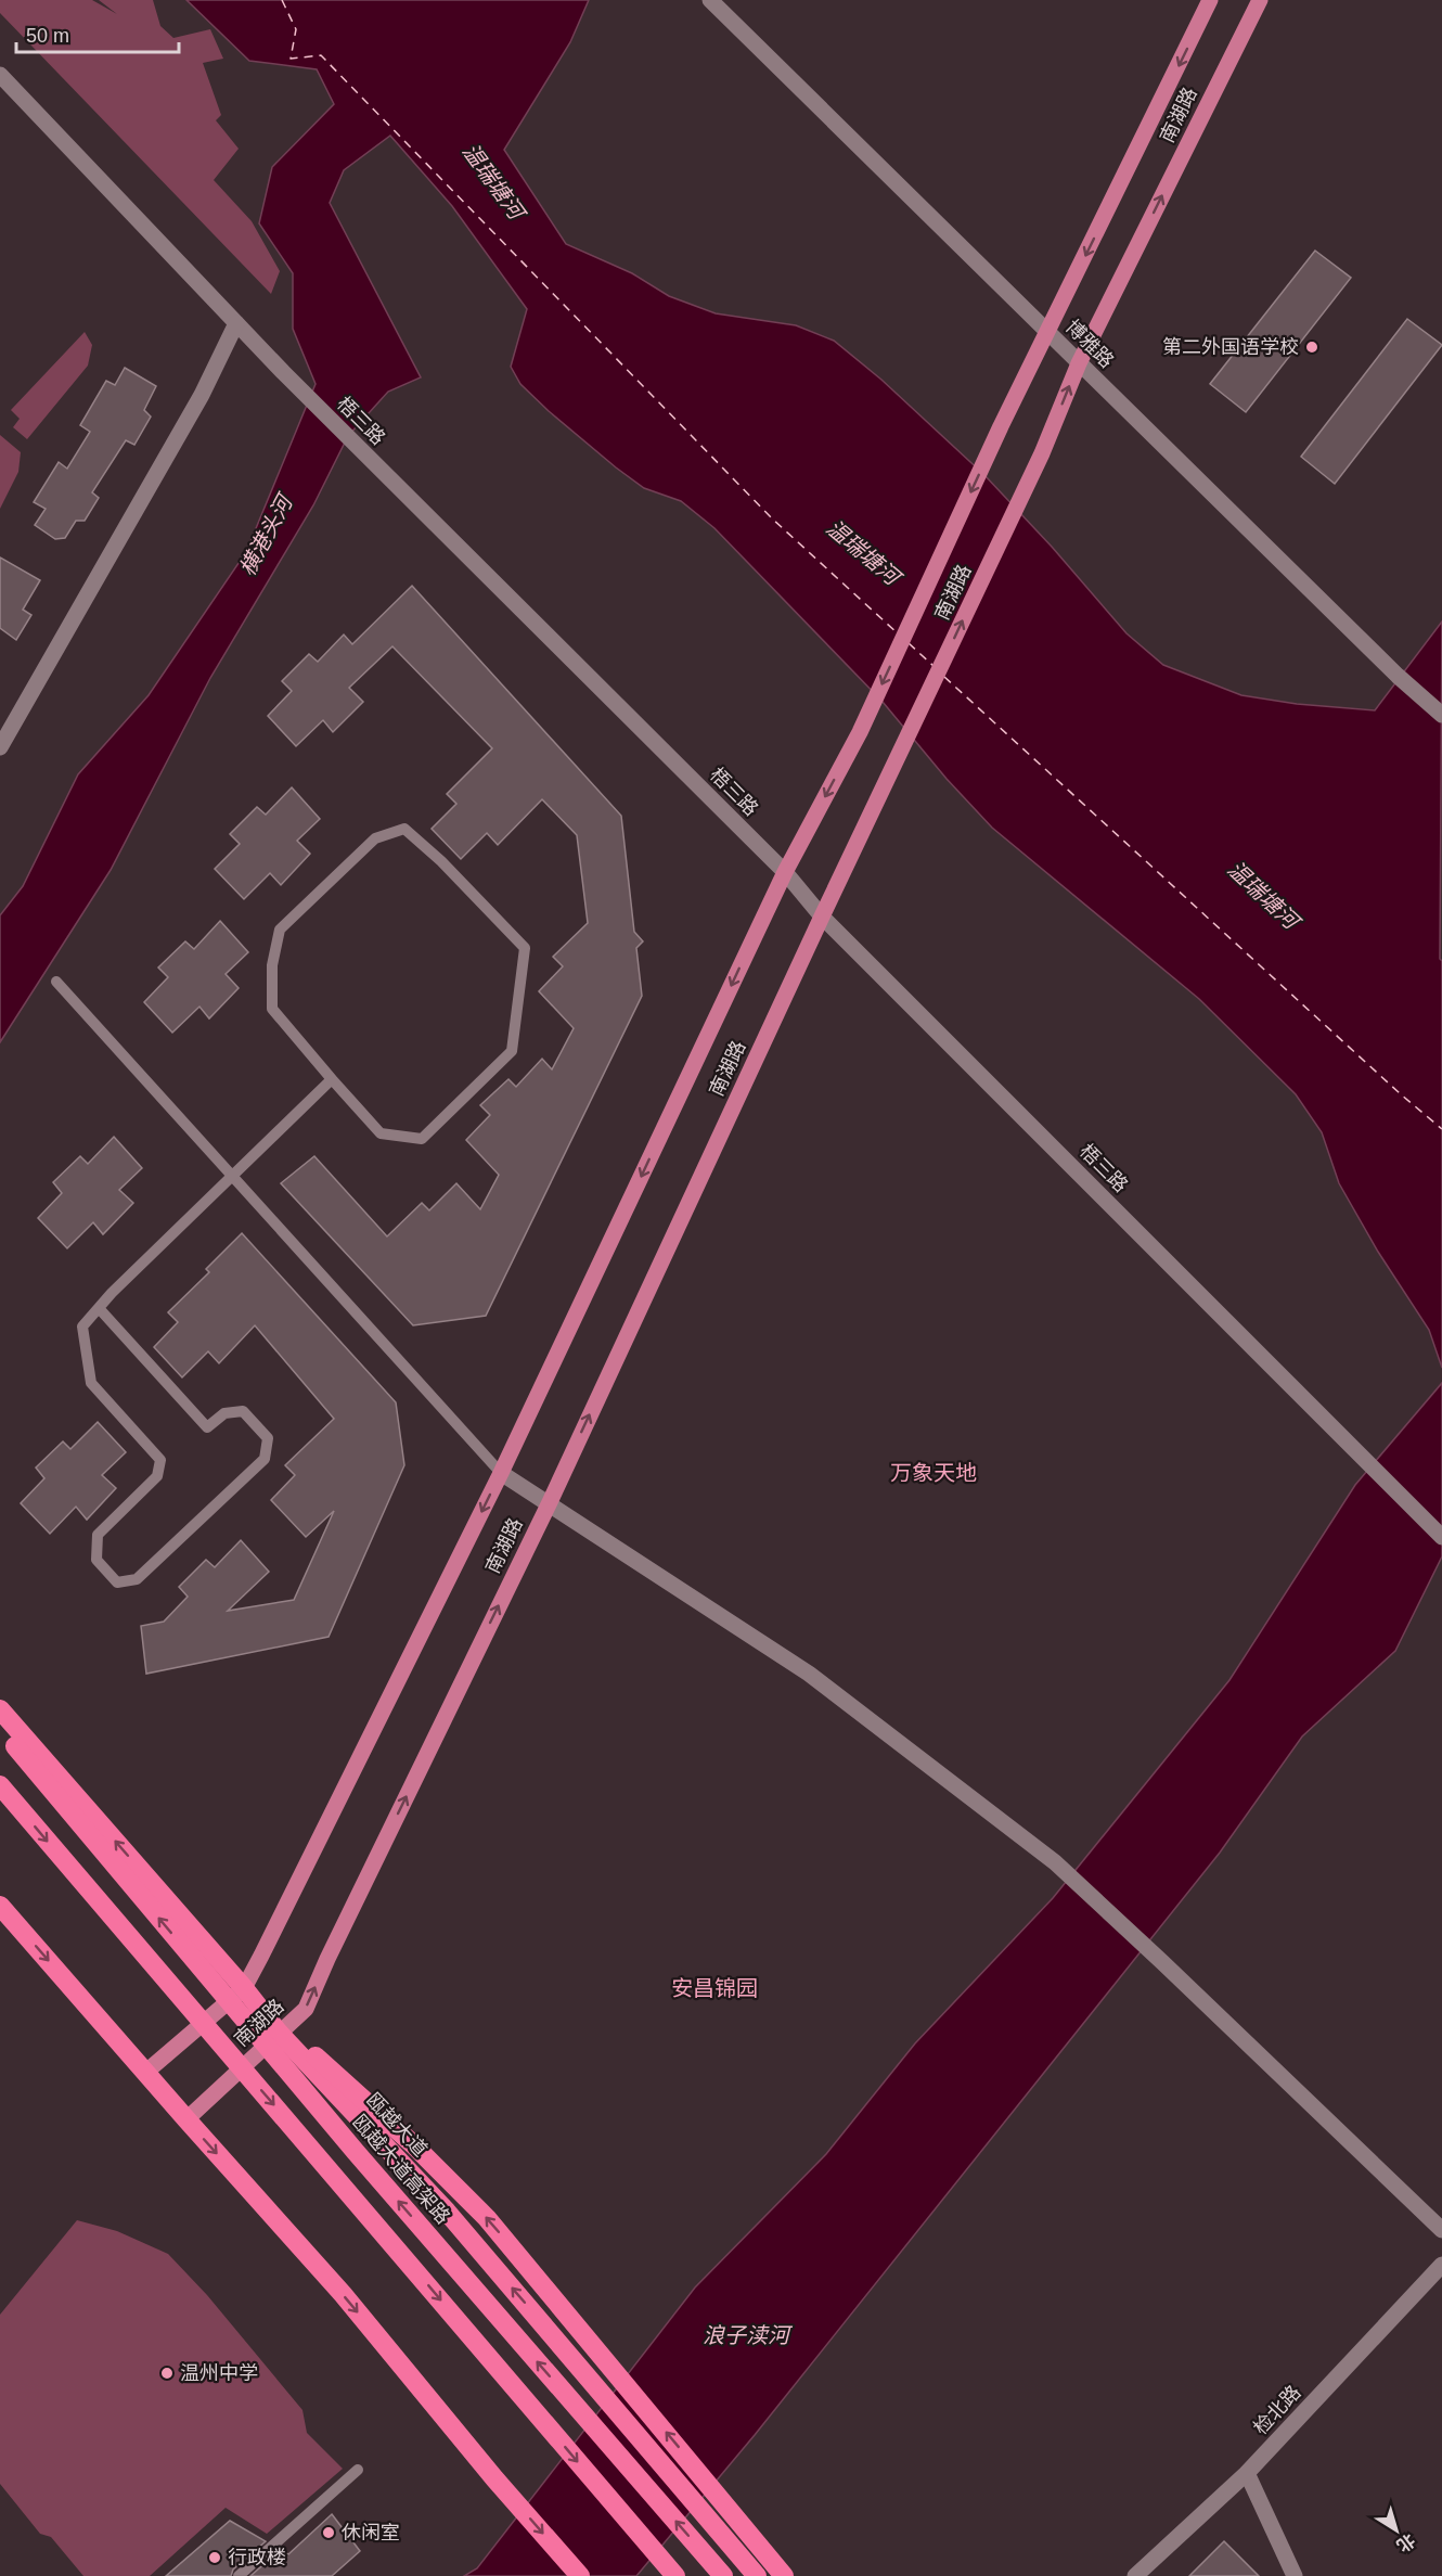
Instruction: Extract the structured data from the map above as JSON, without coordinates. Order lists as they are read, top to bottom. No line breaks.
{"streets":{"highway":["瓯越大道","瓯越大道高架路"],"main road":["南湖路"],"street":["博雅路","梧三路","检北路"]},"crossings":[["南湖路","博雅路"],["南湖路","梧三路"],["南湖路","瓯越大道"]],"districts":["万象天地","安昌锦园"],"water":["温瑞塘河","横港头河","浪子渎河"],"places":["第二外国语学校","温州中学","休闲室","行政楼"],"scale_bar":"50 m","north":"bottom right"}
